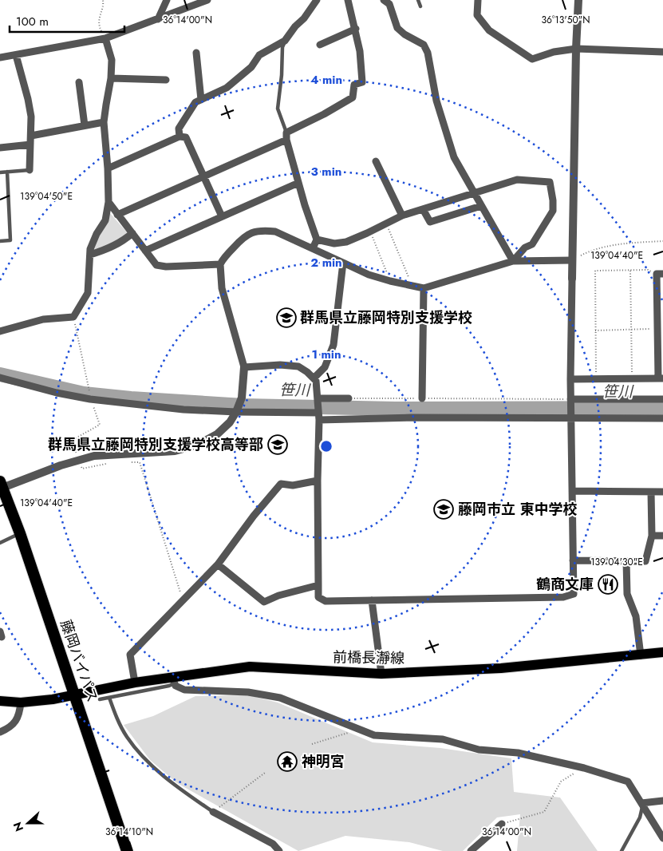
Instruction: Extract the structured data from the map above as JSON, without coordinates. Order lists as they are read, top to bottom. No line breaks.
{"streets":{"highway":["藤岡バイパス"],"main road":["前橋長瀞線"]},"crossings":[["前橋長瀞線","藤岡バイパス"]],"water":["笹川"],"places":{"school or university":["群馬県立藤岡特別支援学校","群馬県立藤岡特別支援学校高等部","藤岡市立 東中学校"],"restaurant":["鶴商文庫"],"temple":["神明宮"]},"scale_bar":"100 m","north":"left","coordinates":["36°14'00\"N","36°13'50\"N","139°04'50\"E","139°04'40\"E","139°04'30\"E","36°14'10\"N"],"rings":["4 min","3 min","2 min","1 min"]}
